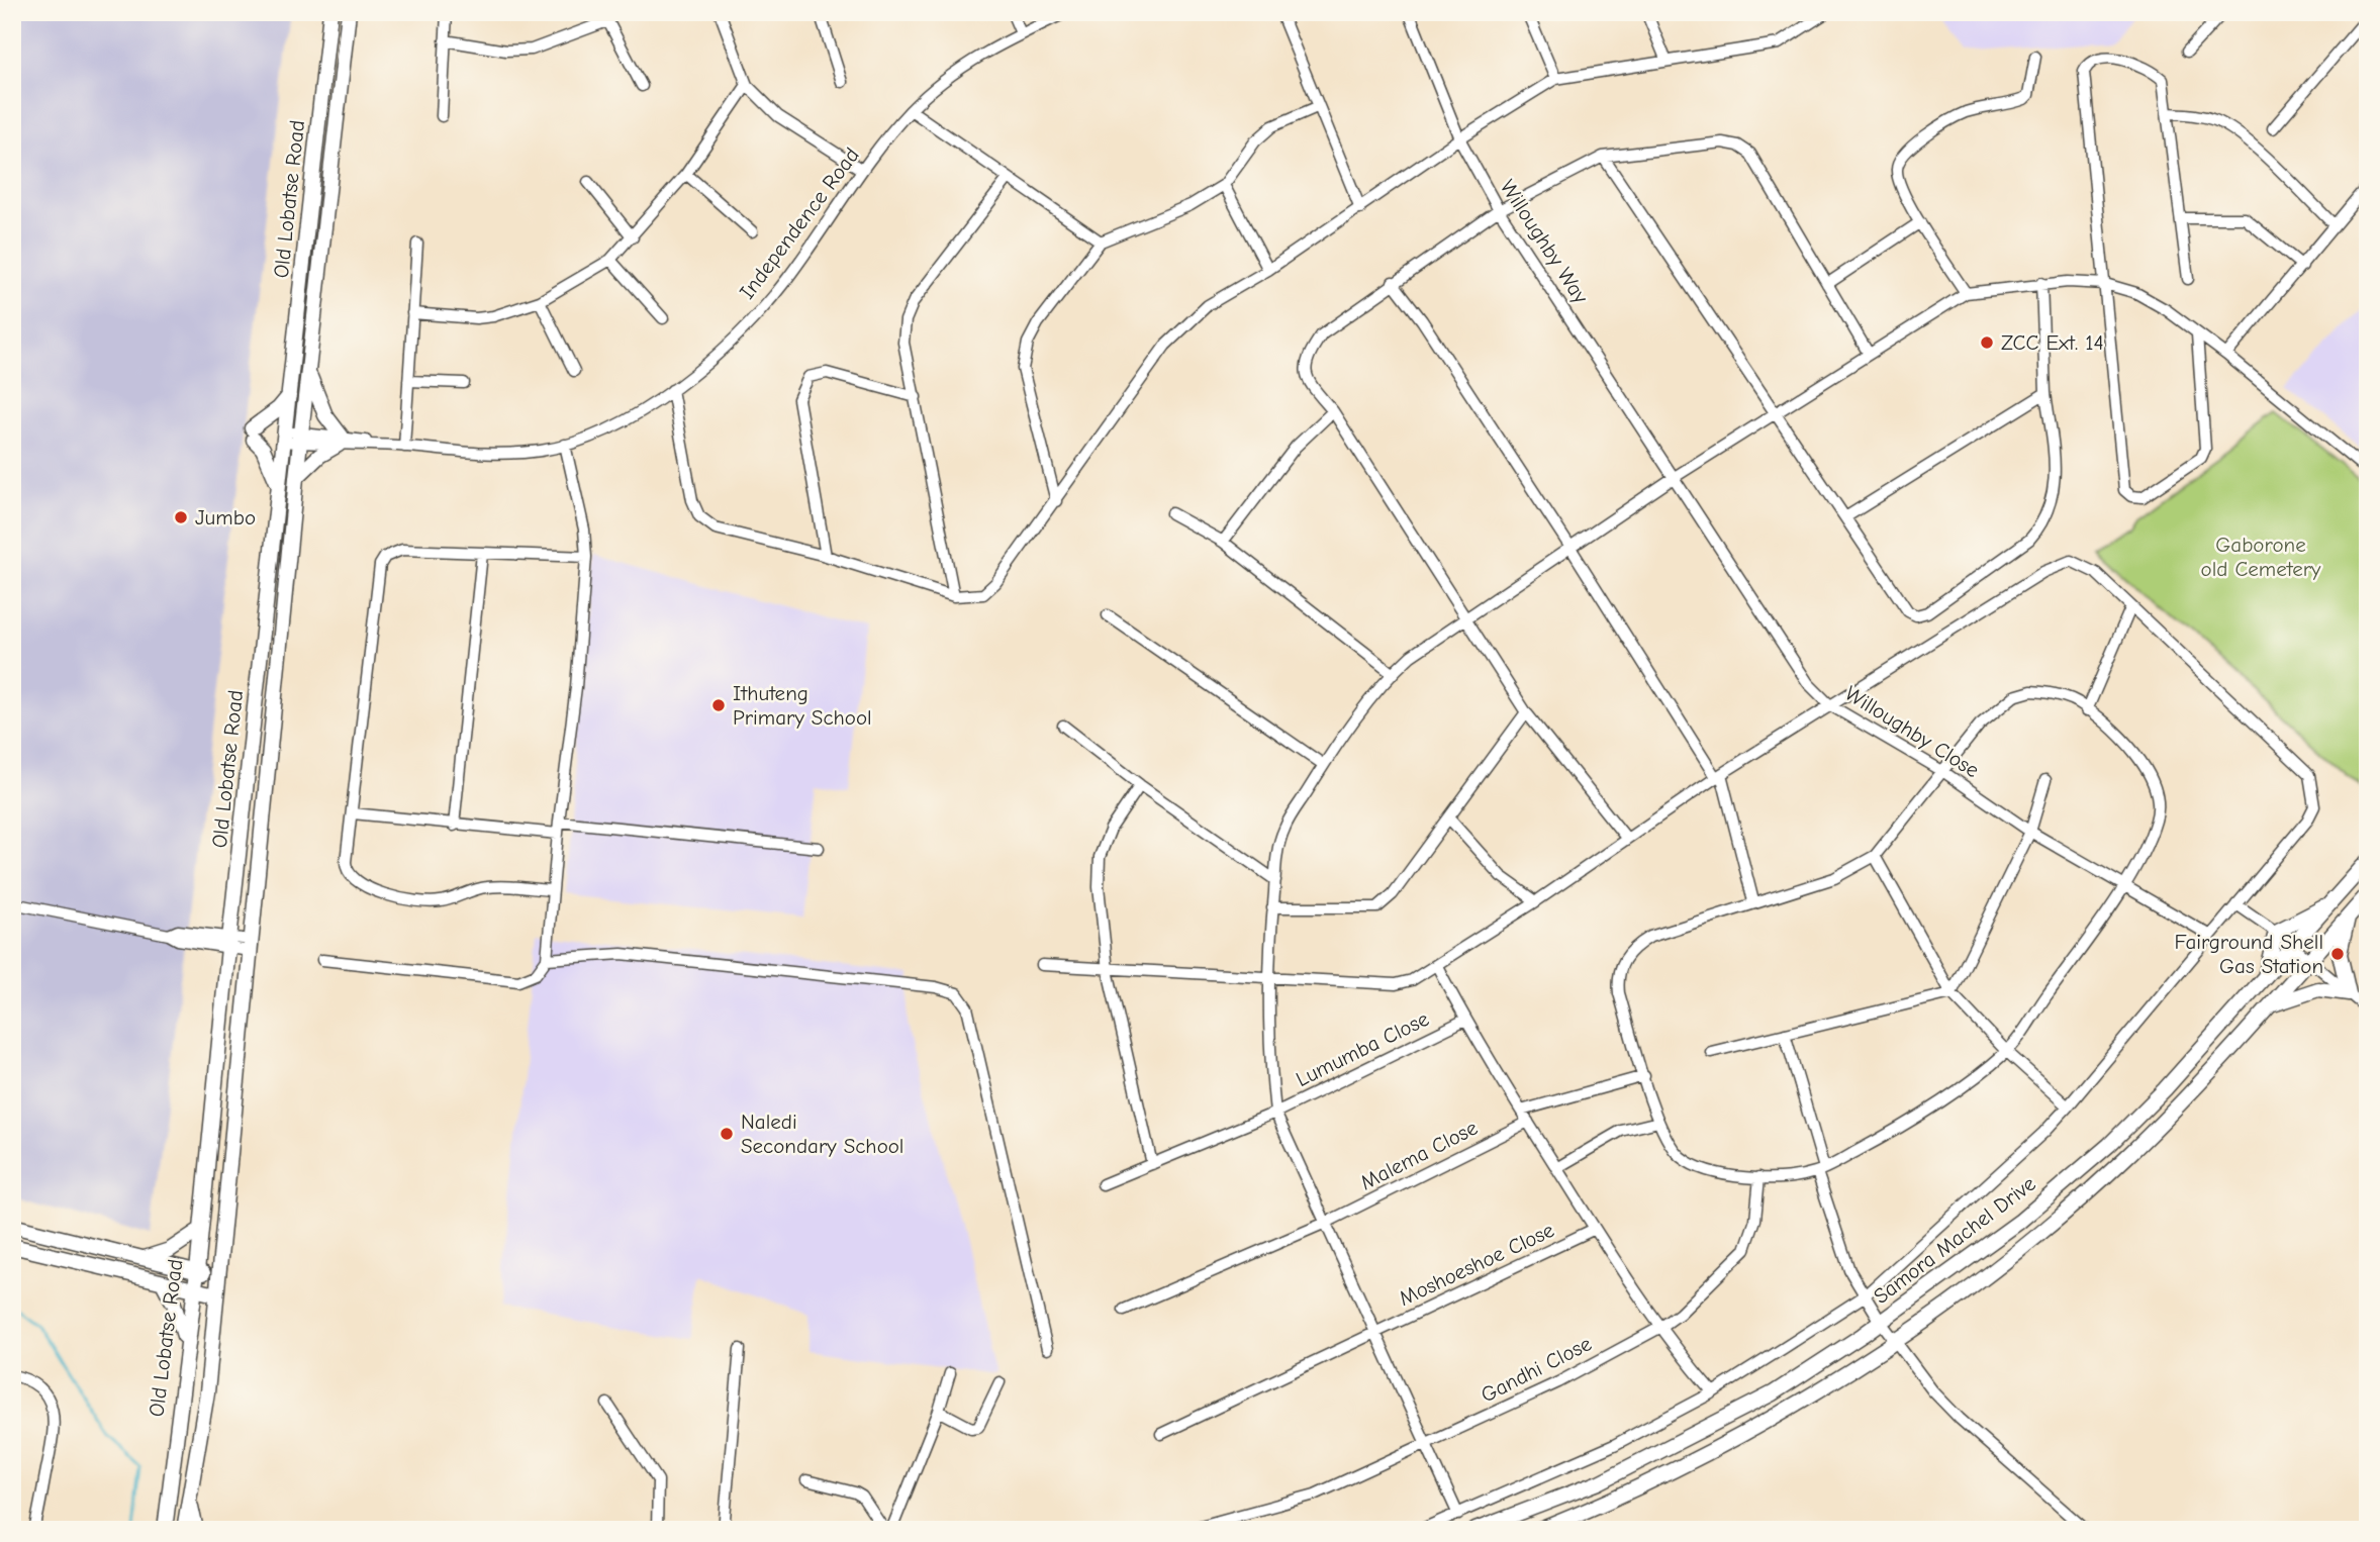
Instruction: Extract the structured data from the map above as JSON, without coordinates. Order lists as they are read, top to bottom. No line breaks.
{"streets":{"main road":["Old Lobatse Road","Samora Machel Drive"],"street":["Independence Road","Willoughby Way","Willoughby Close","Lumumba Close","Malema Close","Moshoeshoe Close","Gandhi Close"]},"crossings":[["Old Lobatse Road","Independence Road"],["Willoughby Way","Willoughby Close"]],"parks":["Gaborone old Cemetery"],"places":["ZCC Ext. 14","Jumbo","Ithuteng Primary School","Fairground Shell Gas Station","Naledi Secondary School"]}
